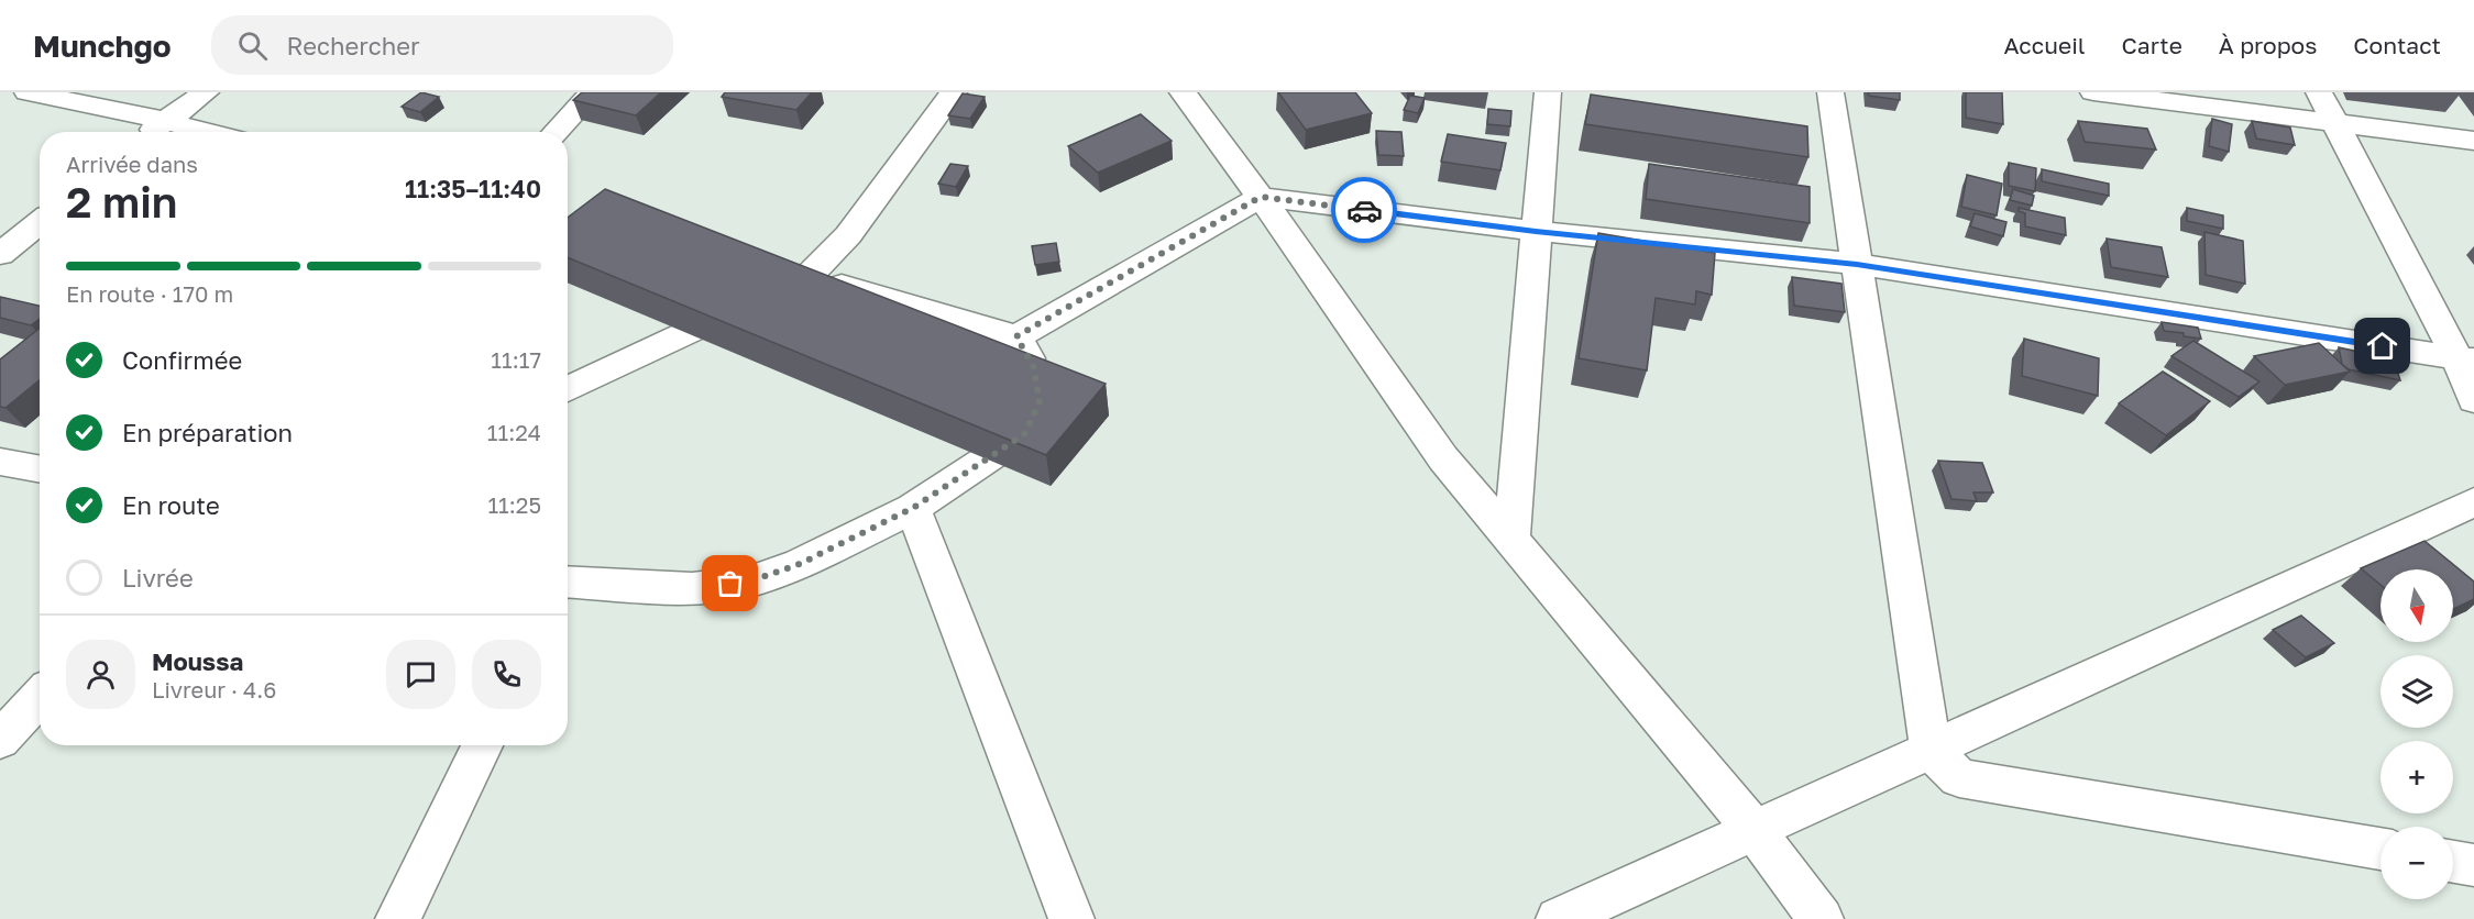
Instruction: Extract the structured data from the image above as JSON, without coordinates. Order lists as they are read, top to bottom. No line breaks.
{"north":"bottom","page":{"header":"Munchgo","search":"Rechercher","nav":["Accueil","Carte","À propos","Contact"],"heading":["2 min","Arrivée dans","11:35–11:40"],"panel":["Moussa","Livreur · 4.6"],"bar":"En route · 170 m","list":[["Confirmée","11:17"],["En préparation","11:24"],["En route","11:25"],"Livrée"],"map_buttons":["+","−"]}}
